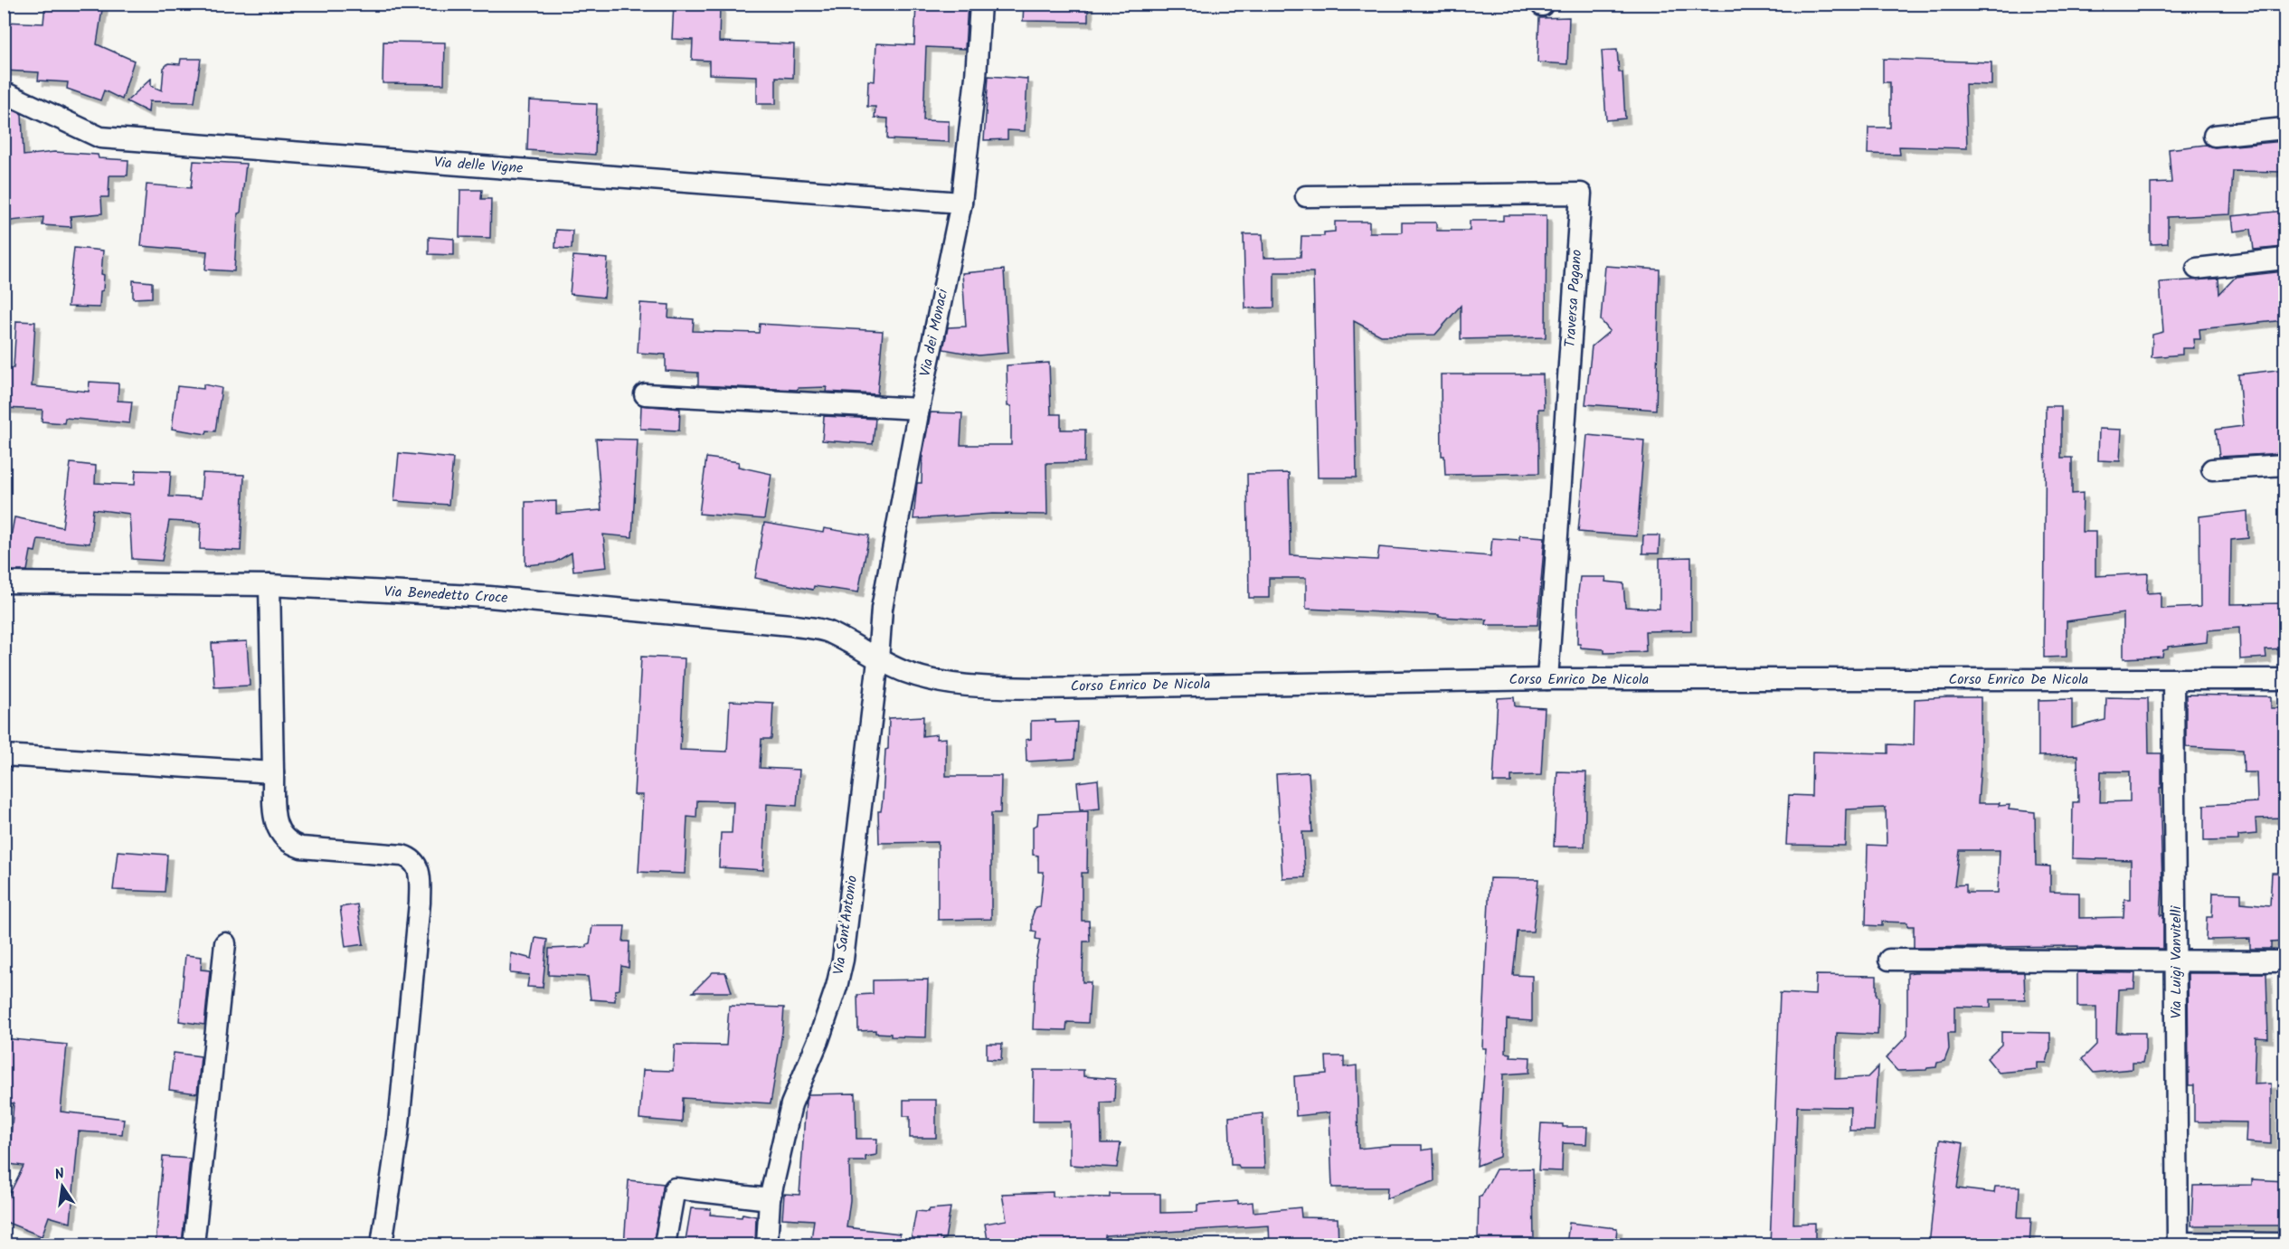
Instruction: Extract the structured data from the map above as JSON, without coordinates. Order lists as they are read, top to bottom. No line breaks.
{"streets":{"street":["Via delle Vigne","Traversa Pagano","Via dei Monaci","Via Benedetto Croce","Corso Enrico De Nicola","Via Sant'Antonio","Via Luigi Vanvitelli"]},"crossings":[["Via delle Vigne","Via dei Monaci"],["Traversa Pagano","Corso Enrico De Nicola"],["Via dei Monaci","Via Benedetto Croce"],["Via dei Monaci","Corso Enrico De Nicola"],["Via dei Monaci","Via Sant'Antonio"],["Via Benedetto Croce","Corso Enrico De Nicola"],["Via Benedetto Croce","Via Sant'Antonio"],["Corso Enrico De Nicola","Via Sant'Antonio"],["Corso Enrico De Nicola","Via Luigi Vanvitelli"]],"north":"top"}
